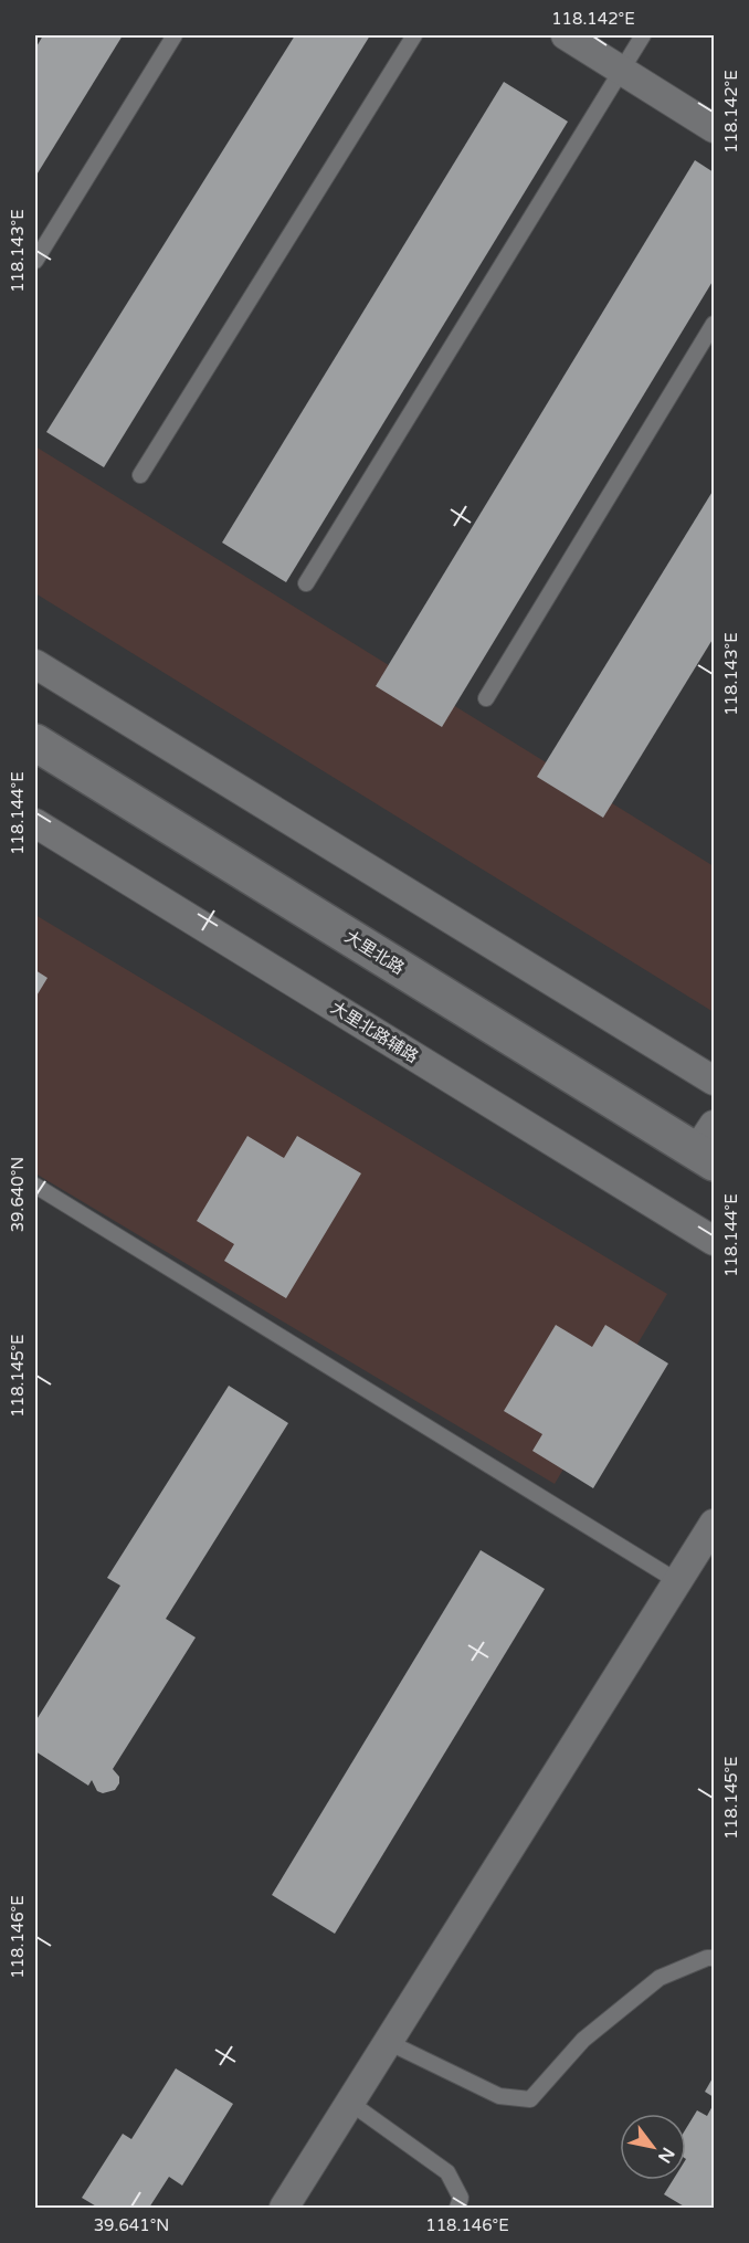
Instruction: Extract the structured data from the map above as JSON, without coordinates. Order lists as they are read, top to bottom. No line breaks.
{"streets":{"main road":["大里北路"],"street":["大里北路辅路"]},"north":"bottom right","coordinates":["118.142°E","118.143°E","118.144°E","39.640°N","118.145°E","118.146°E","39.641°N"]}
